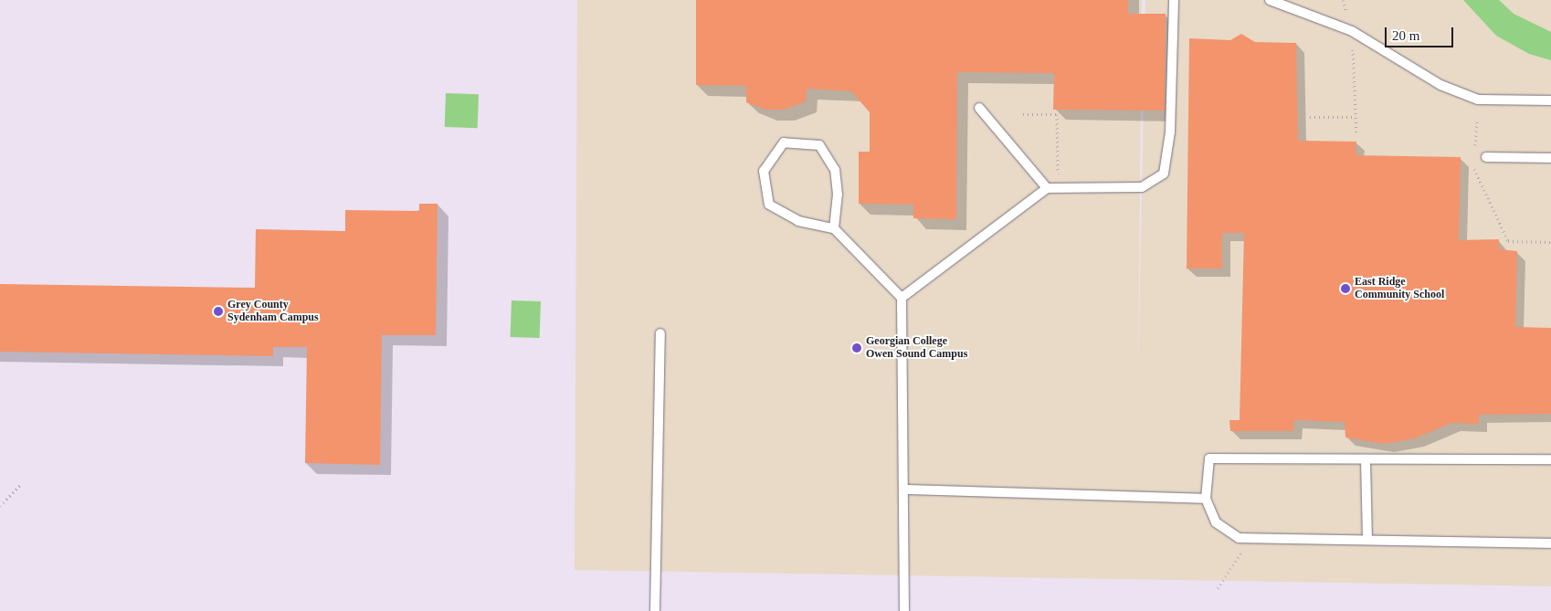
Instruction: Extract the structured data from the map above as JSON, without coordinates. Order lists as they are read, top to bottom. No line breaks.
{"places":["East Ridge Community School","Grey County Sydenham Campus","Georgian College Owen Sound Campus"],"scale_bar":"20 m"}
